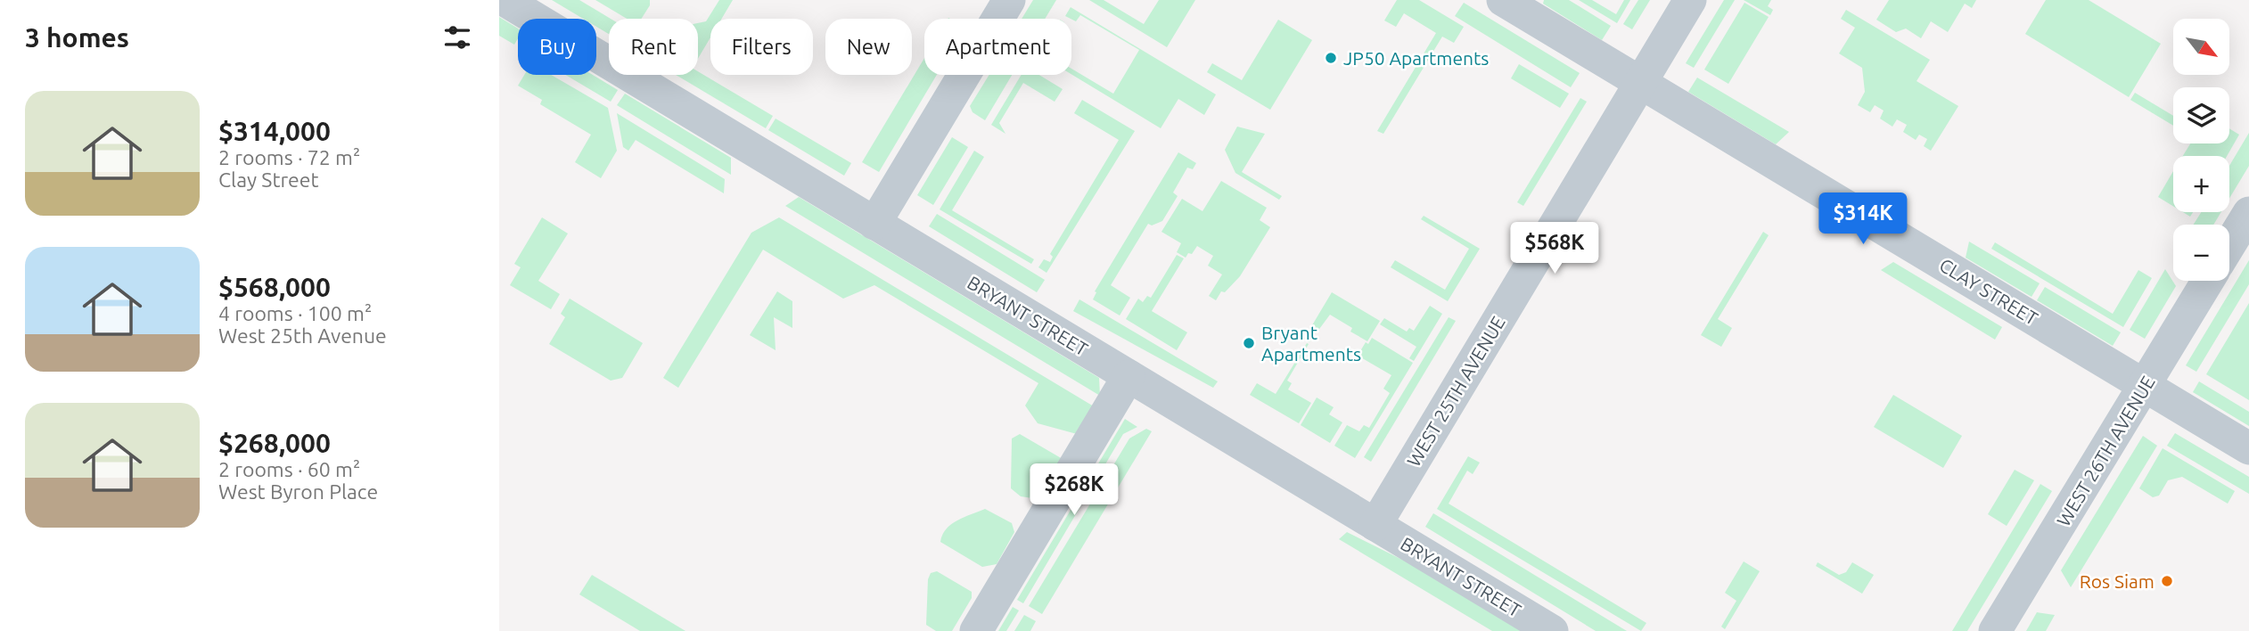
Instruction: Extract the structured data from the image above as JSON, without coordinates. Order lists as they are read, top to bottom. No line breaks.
{"streets":{"street":["CLAY STREET","BRYANT STREET","WEST 25TH AVENUE","WEST 26TH AVENUE"]},"crossings":[["CLAY STREET","WEST 25TH AVENUE"],["CLAY STREET","WEST 26TH AVENUE"],["BRYANT STREET","WEST 25TH AVENUE"]],"places":["JP50 Apartments","Bryant Apartments","Ros Siam"],"north":"bottom right","page":{"heading":"3 homes","map_buttons":["+","−"],"chip":["Buy","Rent","Filters","New","Apartment"],"list":[{"name":"$314,000","note":"2 rooms · 72 m² · Clay Street"},{"name":"$568,000","note":"4 rooms · 100 m² · West 25th Avenue"},{"name":"$268,000","note":"2 rooms · 60 m² · West Byron Place"}],"price":["$314K","$568K","$268K"]}}
